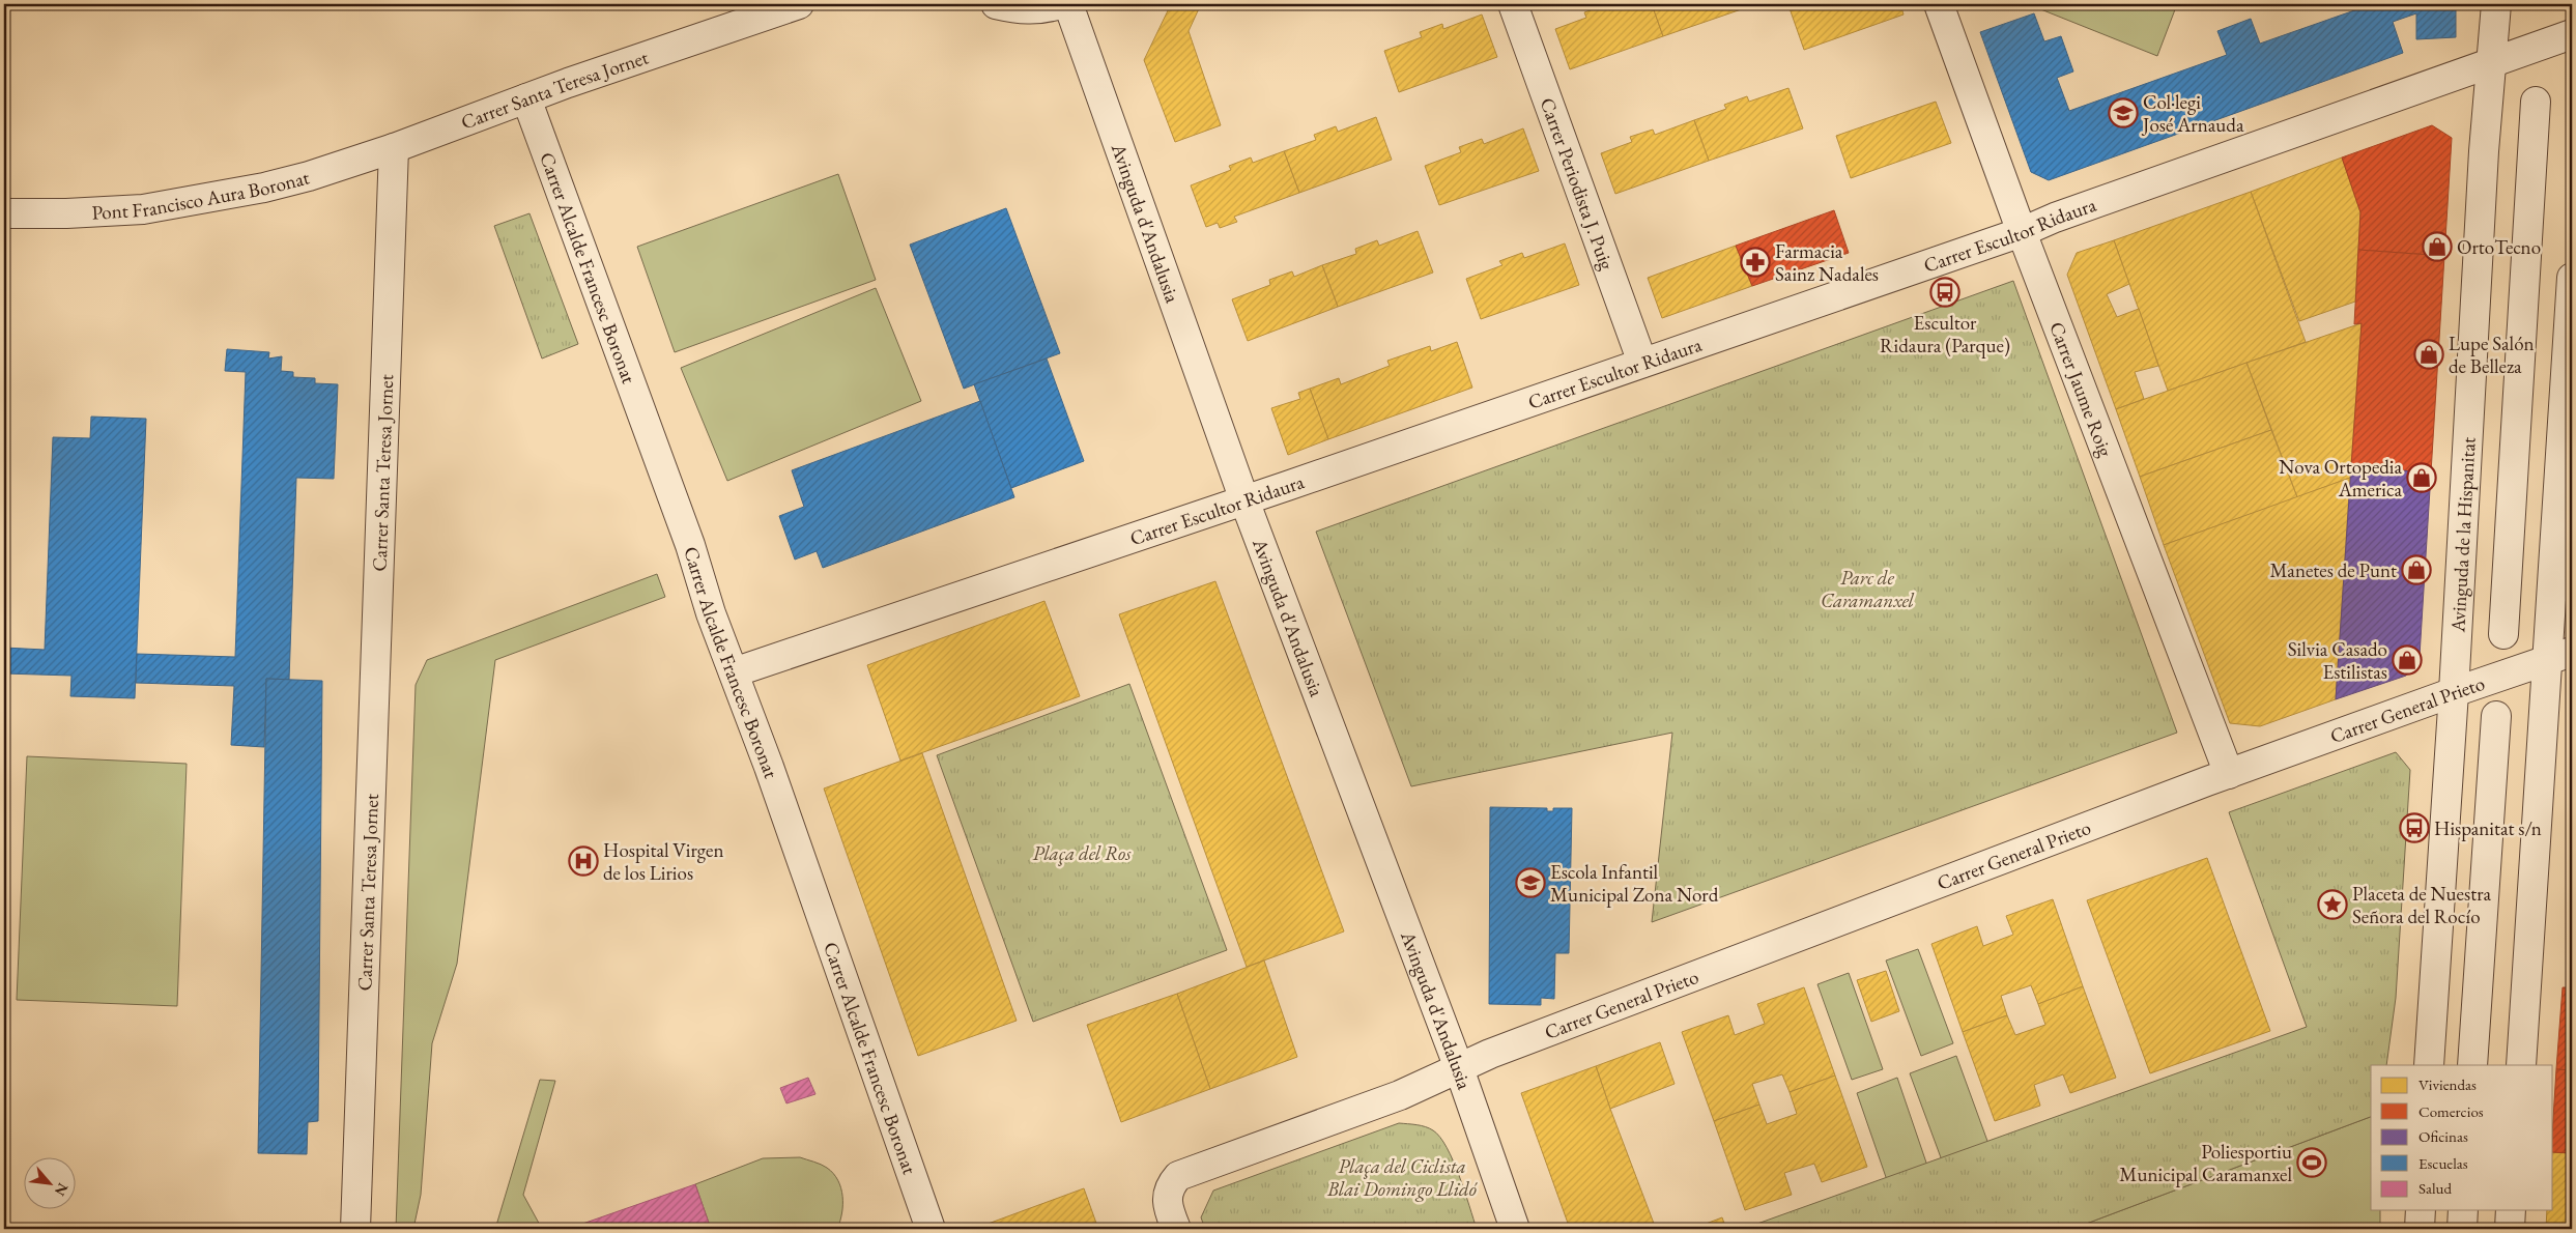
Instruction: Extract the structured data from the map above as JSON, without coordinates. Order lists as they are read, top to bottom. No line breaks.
{"streets":{"street":["Carrer Santa Teresa Jornet","Carrer Periodista J. Puig","Pont Francisco Aura Boronat","Avinguda d'Andalusia","Carrer Escultor Ridaura","Carrer Alcalde Francesc Boronat","Carrer Jaume Roig","Avinguda de la Hispanitat","Carrer General Prieto"]},"crossings":[["Carrer Santa Teresa Jornet","Pont Francisco Aura Boronat"],["Carrer Santa Teresa Jornet","Carrer Alcalde Francesc Boronat"],["Carrer Periodista J. Puig","Carrer Escultor Ridaura"],["Avinguda d'Andalusia","Carrer Escultor Ridaura"],["Avinguda d'Andalusia","Carrer General Prieto"],["Carrer Escultor Ridaura","Carrer Alcalde Francesc Boronat"],["Carrer Escultor Ridaura","Carrer Jaume Roig"],["Carrer Escultor Ridaura","Avinguda de la Hispanitat"],["Carrer Jaume Roig","Carrer General Prieto"],["Avinguda de la Hispanitat","Carrer General Prieto"]],"parks":["Parc de Caramanxel","Plaça del Ros","Plaça del Ciclista Blai Domingo Llidó"],"places":{"school or university":["Col·legi José Arnauda","Escola Infantil Municipal Zona Nord"],"shop":["OrtoTecno","Lupe Salón de Belleza","Nova Ortopedia America","Manetes de Punt","Silvia Casado Estilistas"],"pharmacy":["Farmacia Sainz Nadales"],"bus stop":["Escultor Ridaura (Parque)","Hispanitat s/n"],"hospital":["Hospital Virgen de los Lirios"],"place":["Placeta de Nuestra Señora del Rocío"],"sports":["Poliesportiu Municipal Caramanxel"]},"legend":["Viviendas","Comercios","Oficinas","Escuelas","Salud"],"north":"bottom right"}
